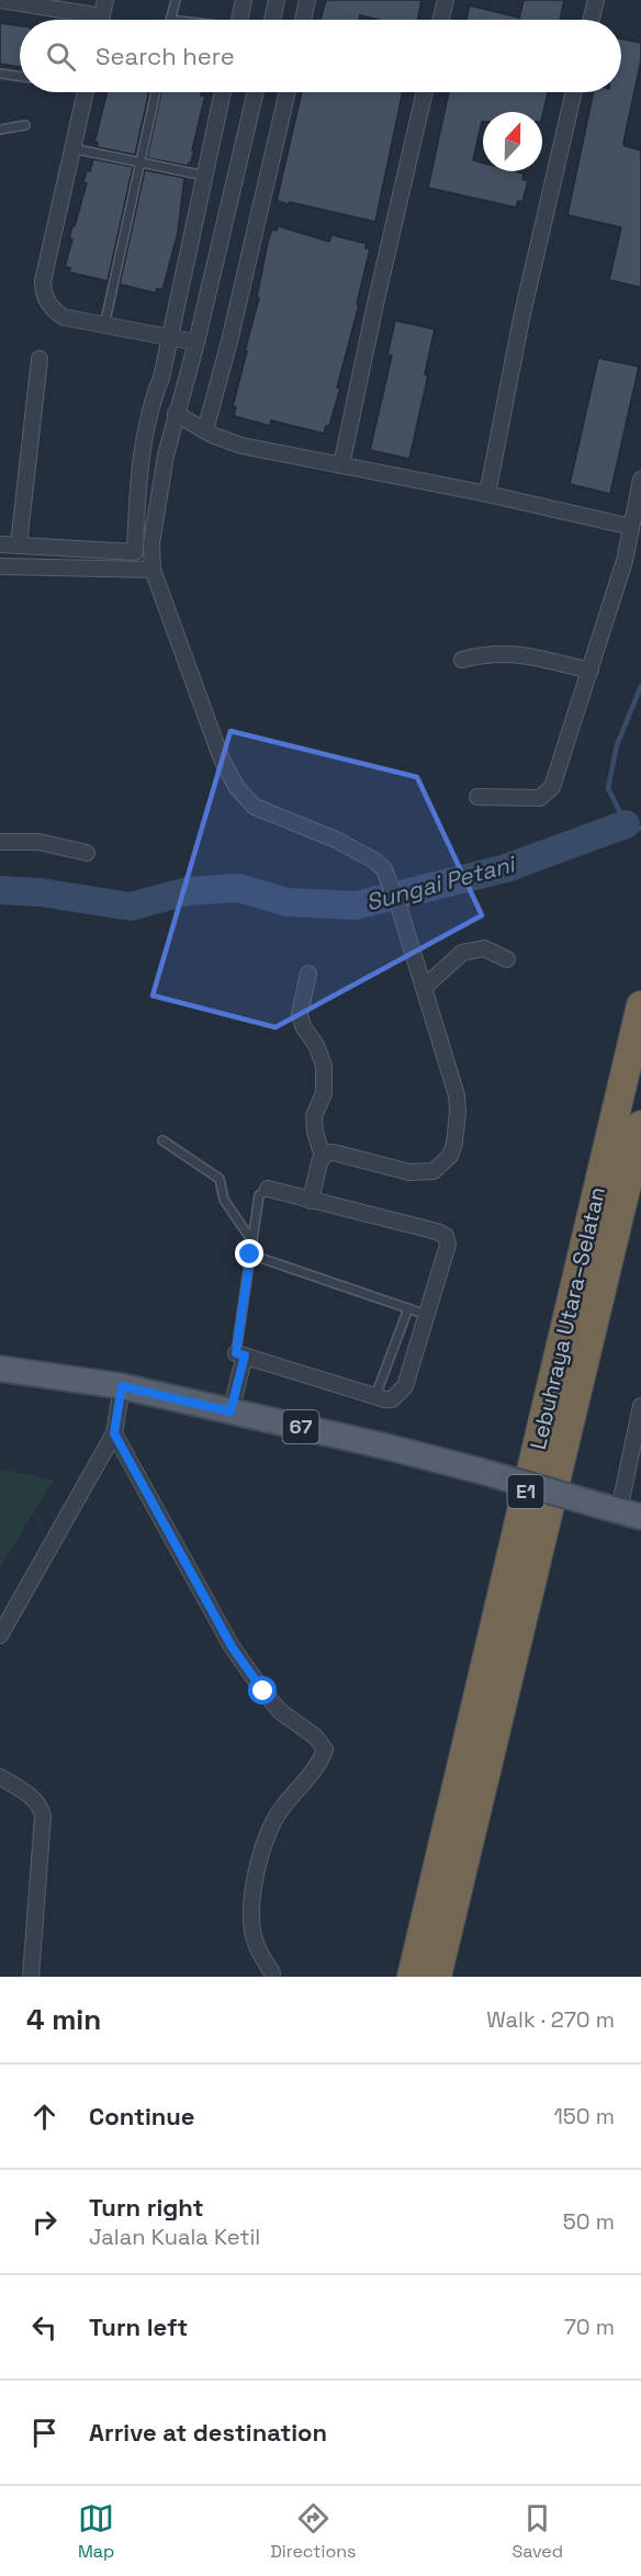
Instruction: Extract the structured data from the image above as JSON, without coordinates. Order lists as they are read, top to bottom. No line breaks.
{"streets":{"highway":["Lebuhraya Utara–Selatan","E1"],"main road":["67"]},"water":["Sungai Petani"],"north":"top","page":{"search":"Search here","heading":["4 min","Walk · 270 m"],"list":[["Continue","150 m"],["Turn right","Jalan Kuala Ketil","50 m"],["Turn left","70 m"],"Arrive at destination"],"nav":["Map","Directions","Saved"]}}
